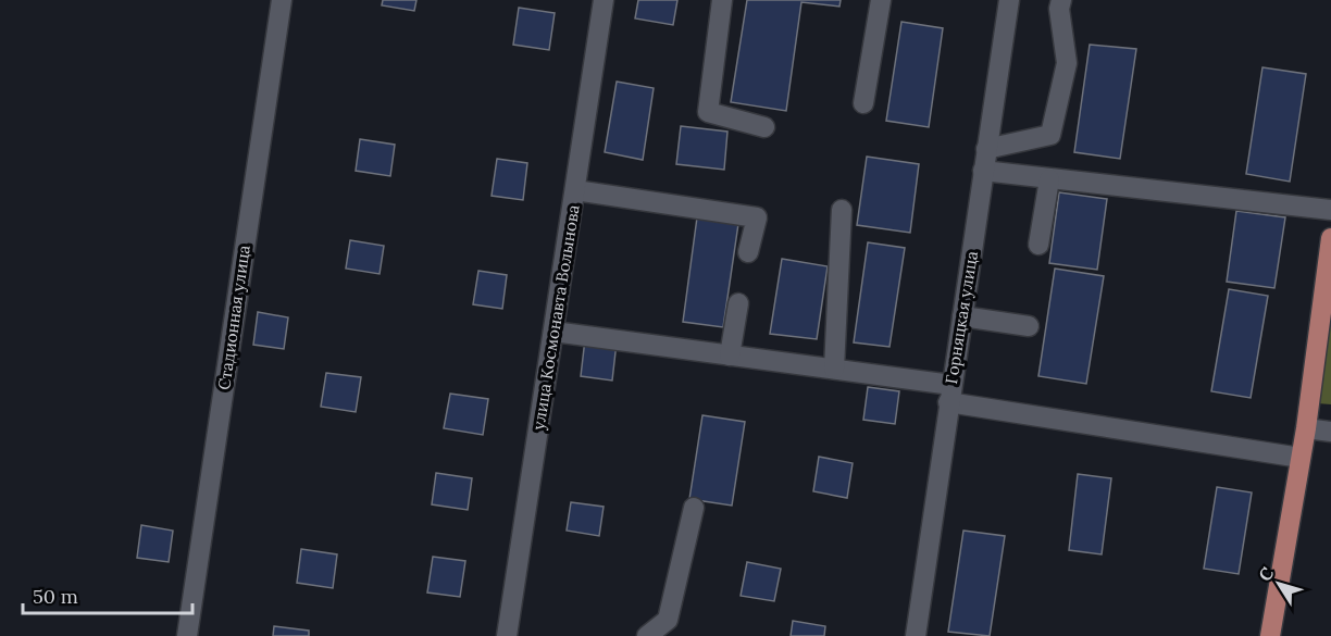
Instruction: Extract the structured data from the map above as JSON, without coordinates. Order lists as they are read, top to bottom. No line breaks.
{"streets":{"street":["Стадионная улица","улица Космонавта Волынова","Горняцкая улица"]},"scale_bar":"50 m","north":"top left"}
